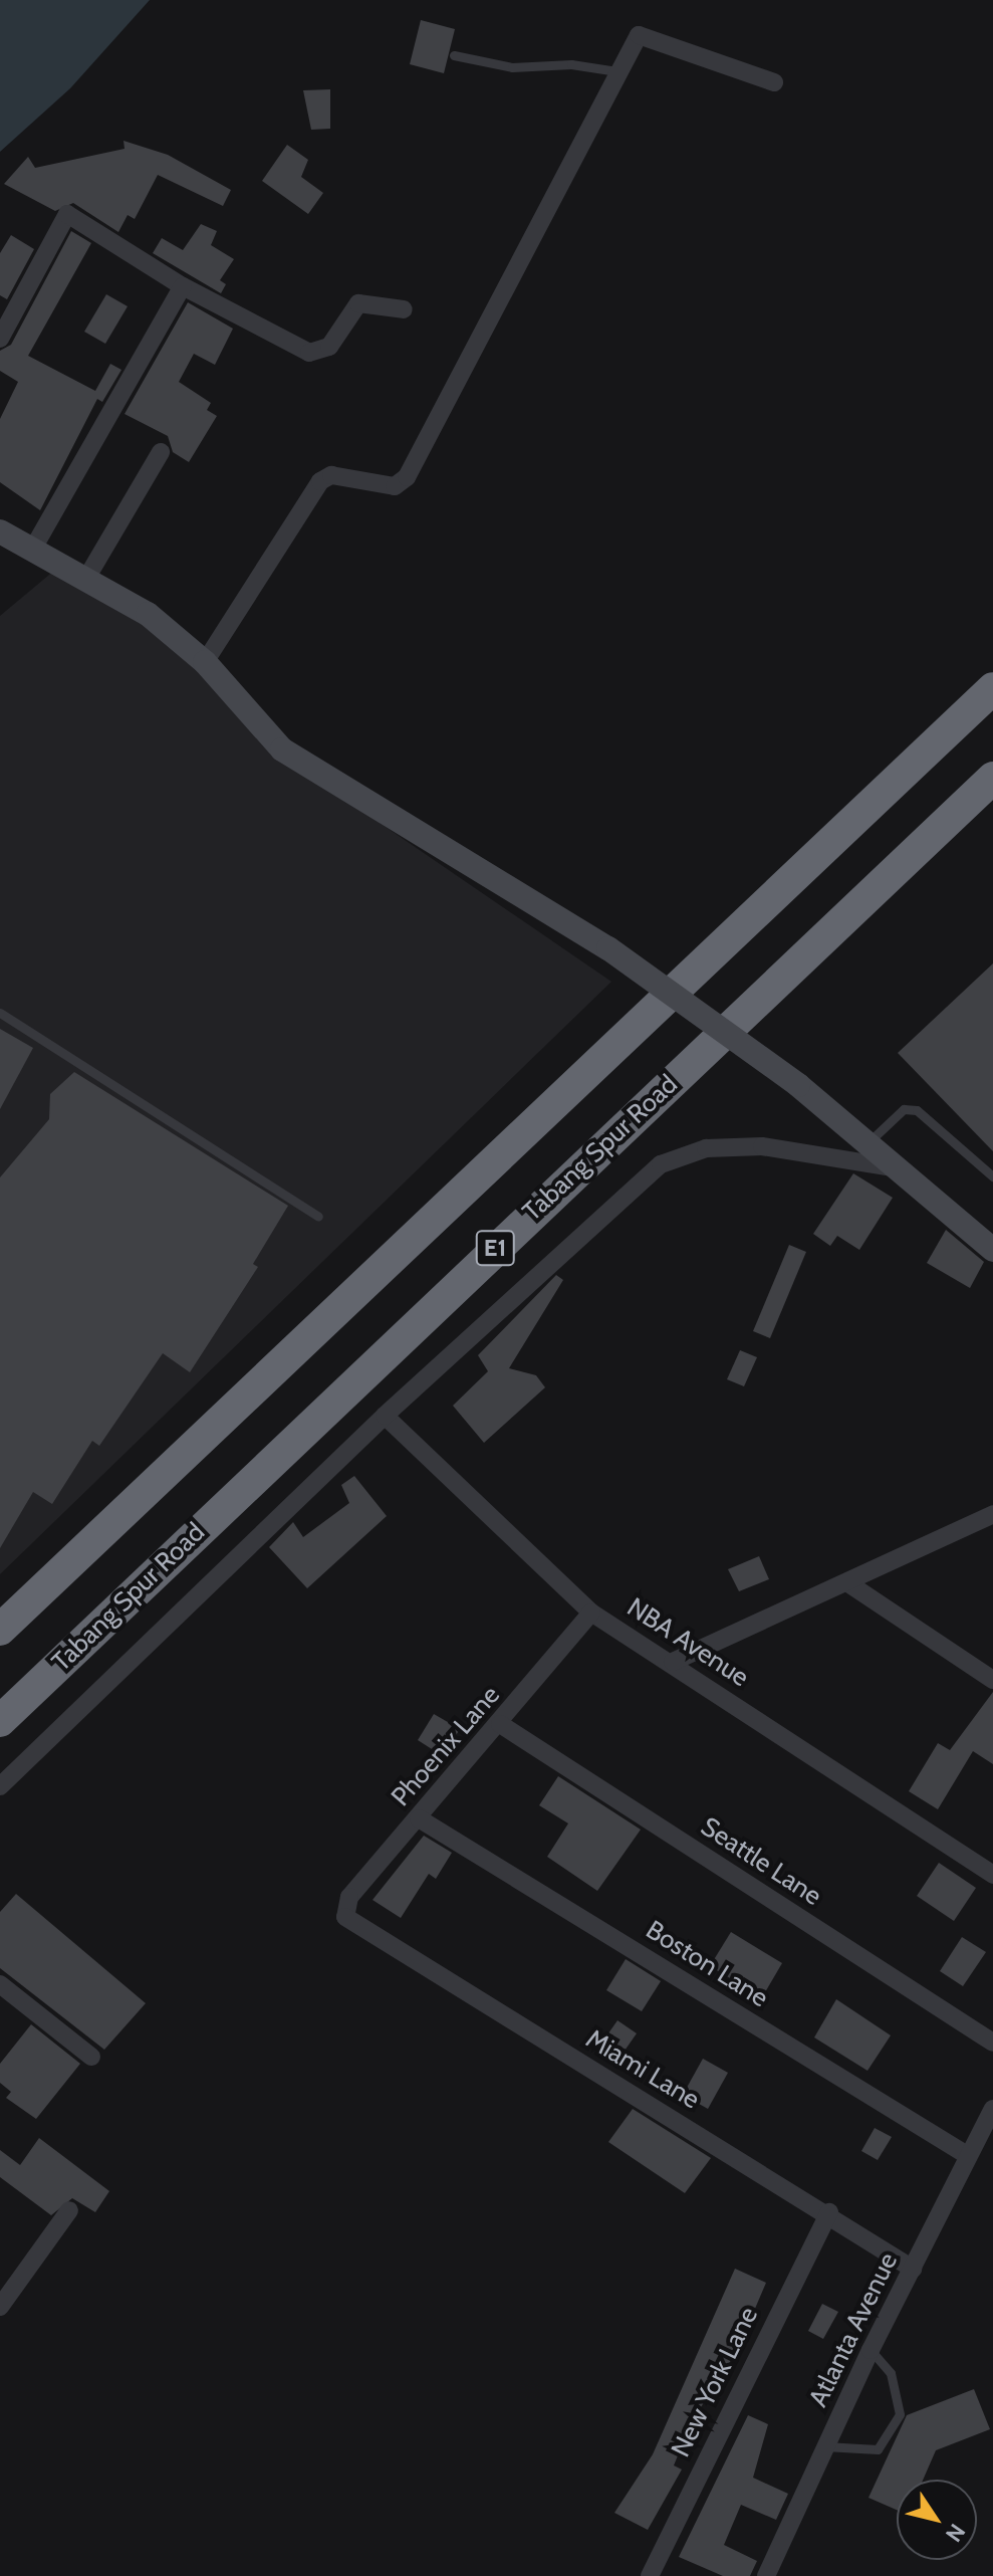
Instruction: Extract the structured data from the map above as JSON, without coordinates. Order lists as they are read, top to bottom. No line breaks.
{"streets":{"highway":["Tabang Spur Road","E1"],"street":["NBA Avenue","Phoenix Lane","Seattle Lane","Boston Lane","Miami Lane","Atlanta Avenue","New York Lane"]},"crossings":[["NBA Avenue","Phoenix Lane"],["Phoenix Lane","Seattle Lane"],["Phoenix Lane","Boston Lane"],["Phoenix Lane","Miami Lane"],["Boston Lane","Atlanta Avenue"],["Miami Lane","Atlanta Avenue"],["Miami Lane","New York Lane"]],"north":"bottom right"}
